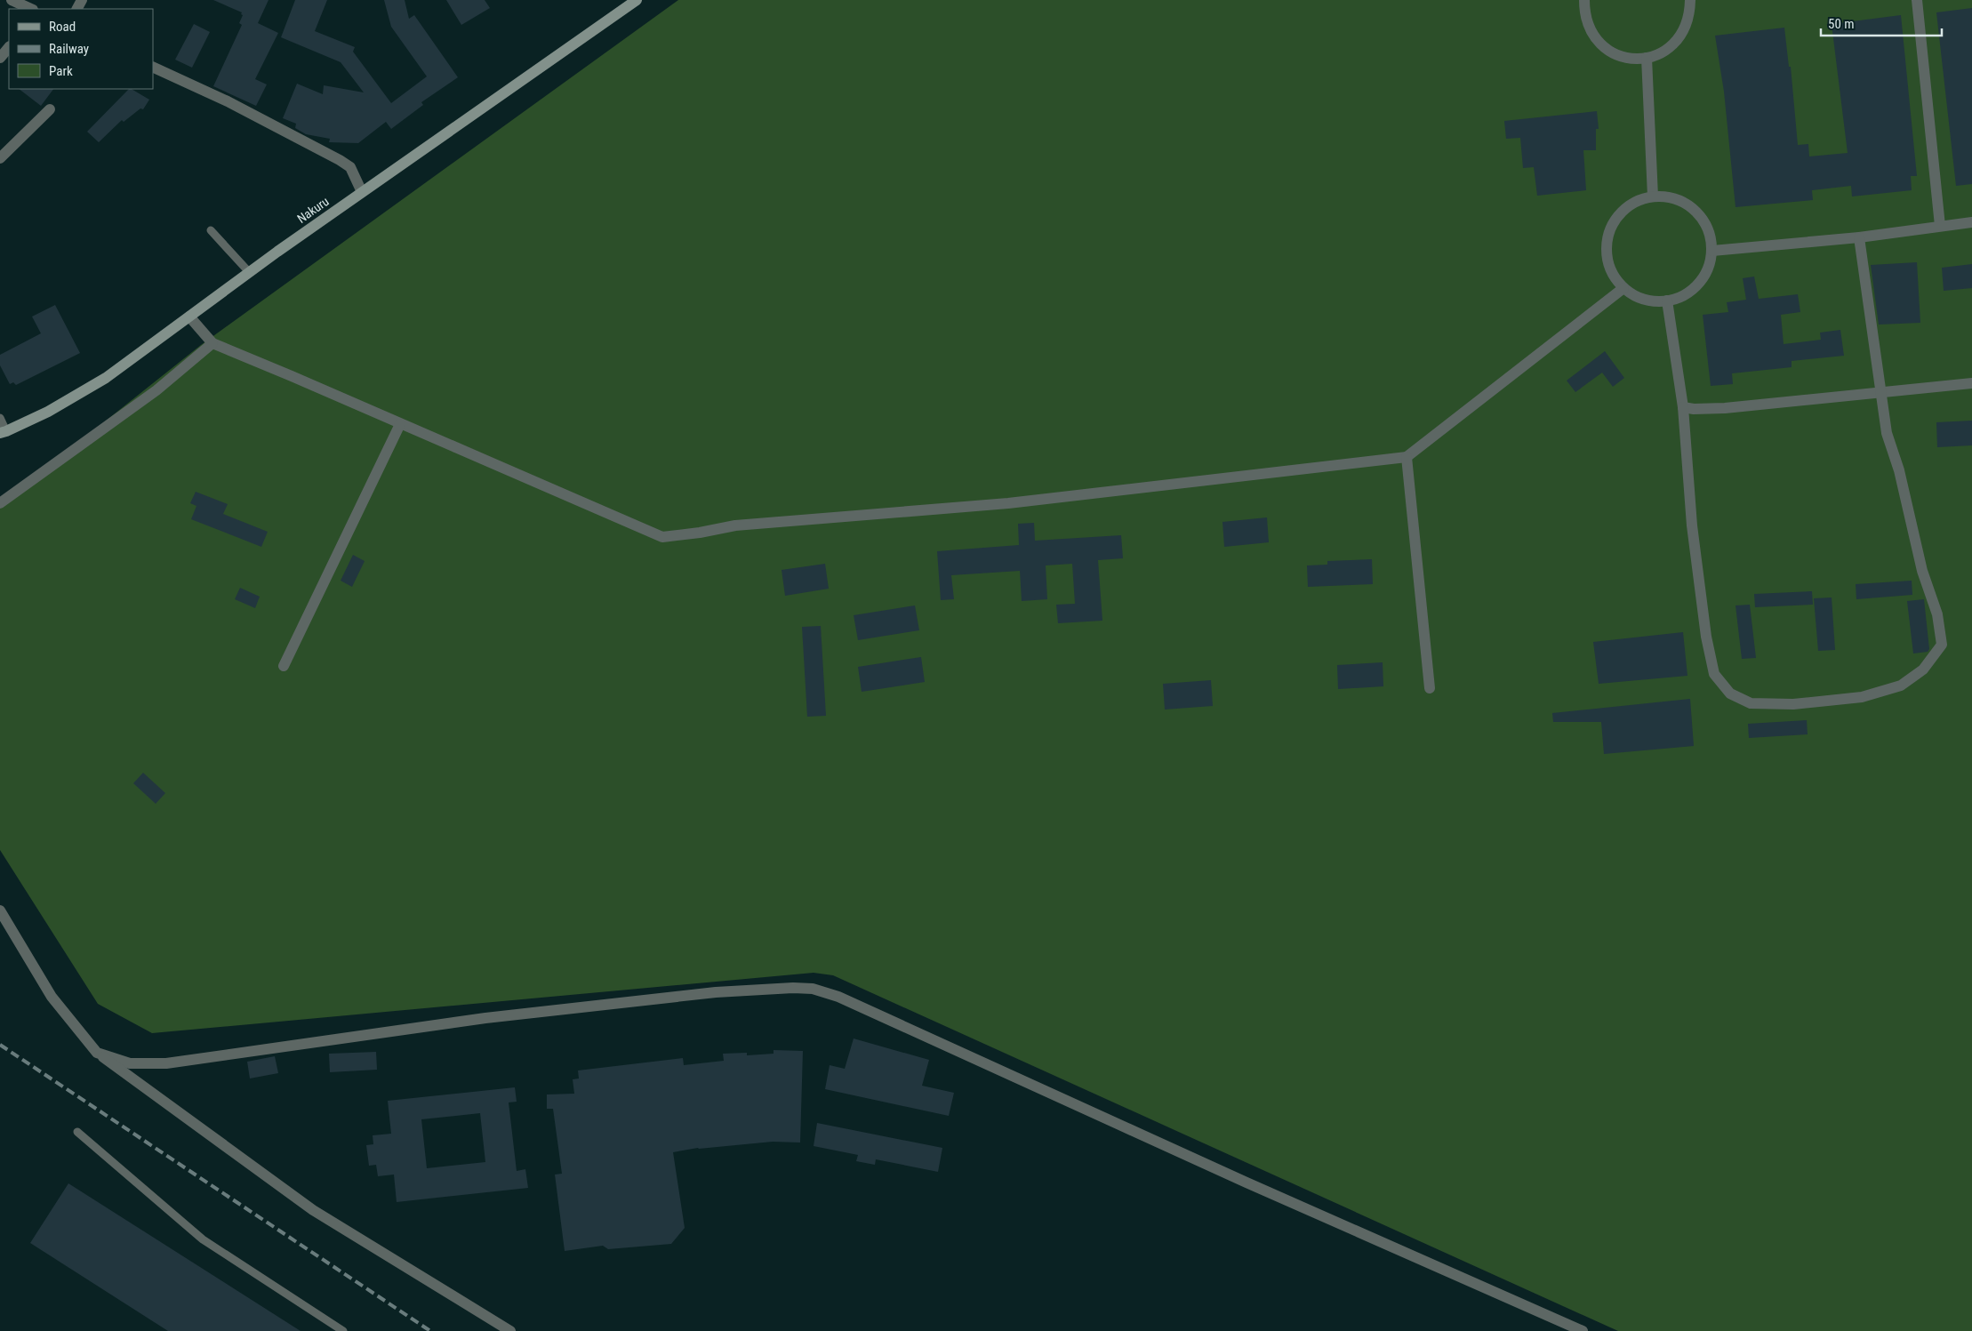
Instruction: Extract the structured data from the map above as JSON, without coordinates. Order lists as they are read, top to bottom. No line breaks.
{"streets":{"main road":["Nakuru"]},"legend":["Road","Railway","Park"],"scale_bar":"50 m"}
